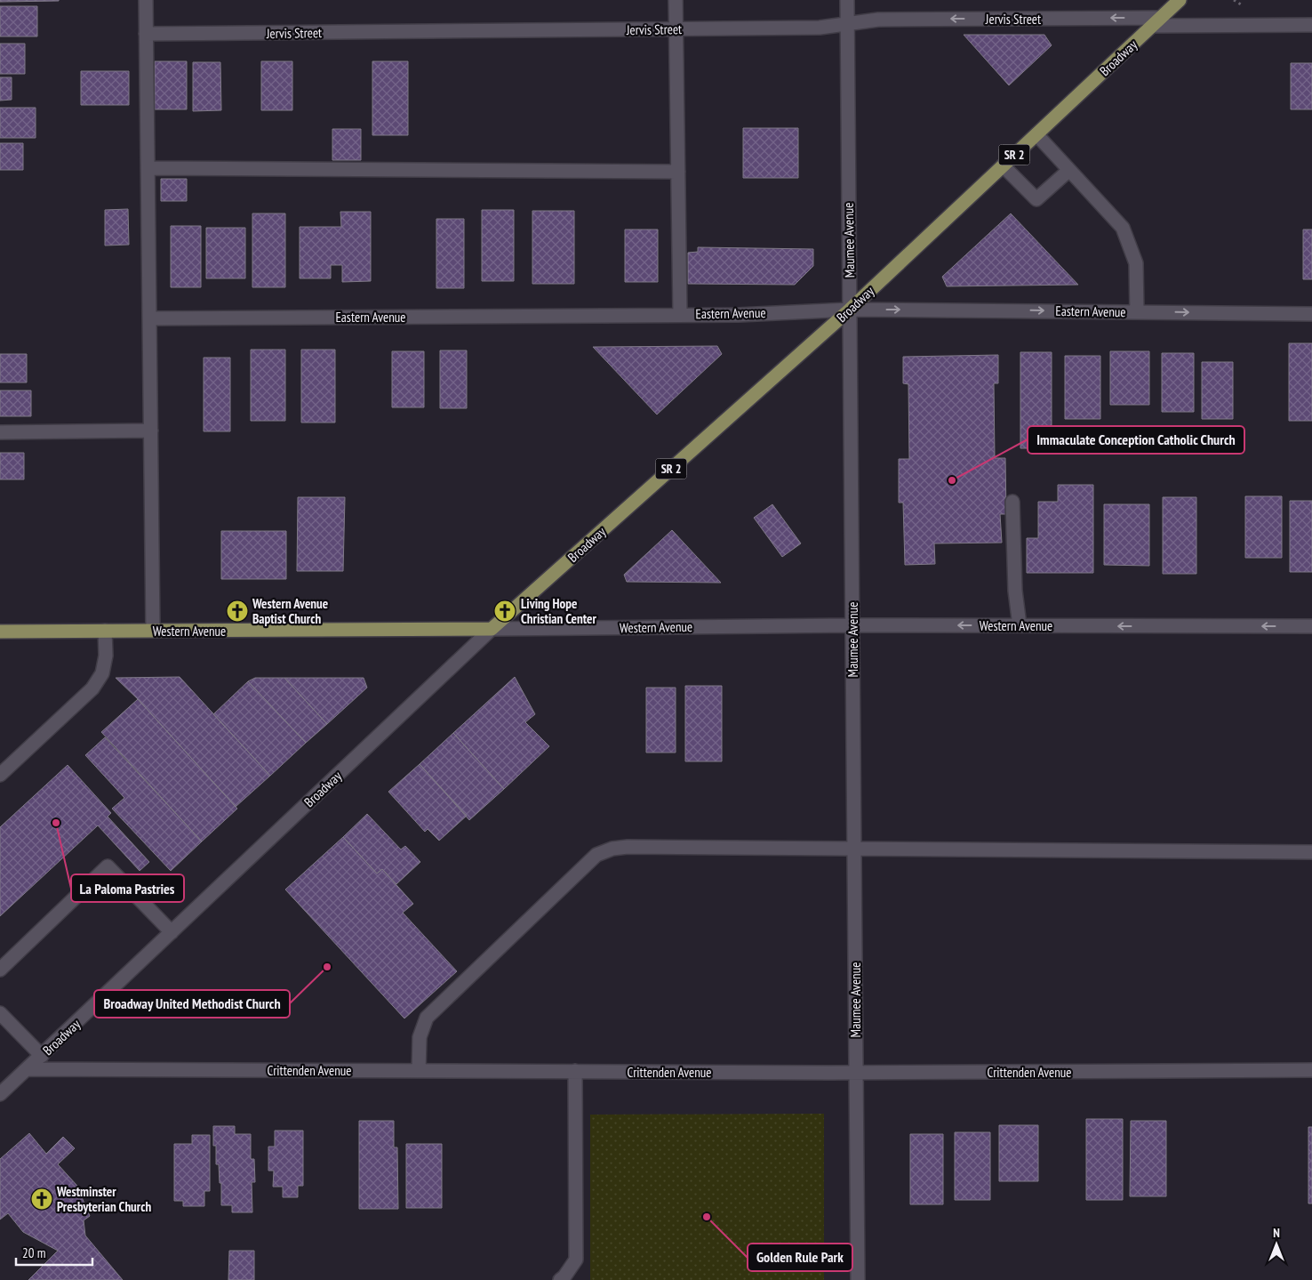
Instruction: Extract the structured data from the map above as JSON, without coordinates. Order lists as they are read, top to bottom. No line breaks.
{"streets":{"main road":["Broadway","SR 2","Western Avenue"],"street":["Jervis Street","Maumee Avenue","Eastern Avenue","Crittenden Avenue"]},"crossings":[["Jervis Street","Broadway"],["Jervis Street","Maumee Avenue"],["Broadway","Maumee Avenue"],["Broadway","Eastern Avenue"],["Broadway","Western Avenue"],["Broadway","Crittenden Avenue"],["Maumee Avenue","Eastern Avenue"],["Maumee Avenue","Western Avenue"],["Maumee Avenue","Crittenden Avenue"]],"one_way":["Eastern Avenue","Western Avenue"],"places":{"other":["Immaculate Conception Catholic Church","La Paloma Pastries","Broadway United Methodist Church","Golden Rule Park"],"church":["Western Avenue Baptist Church","Living Hope Christian Center","Westminster Presbyterian Church"]},"scale_bar":"20 m","north":"top"}
